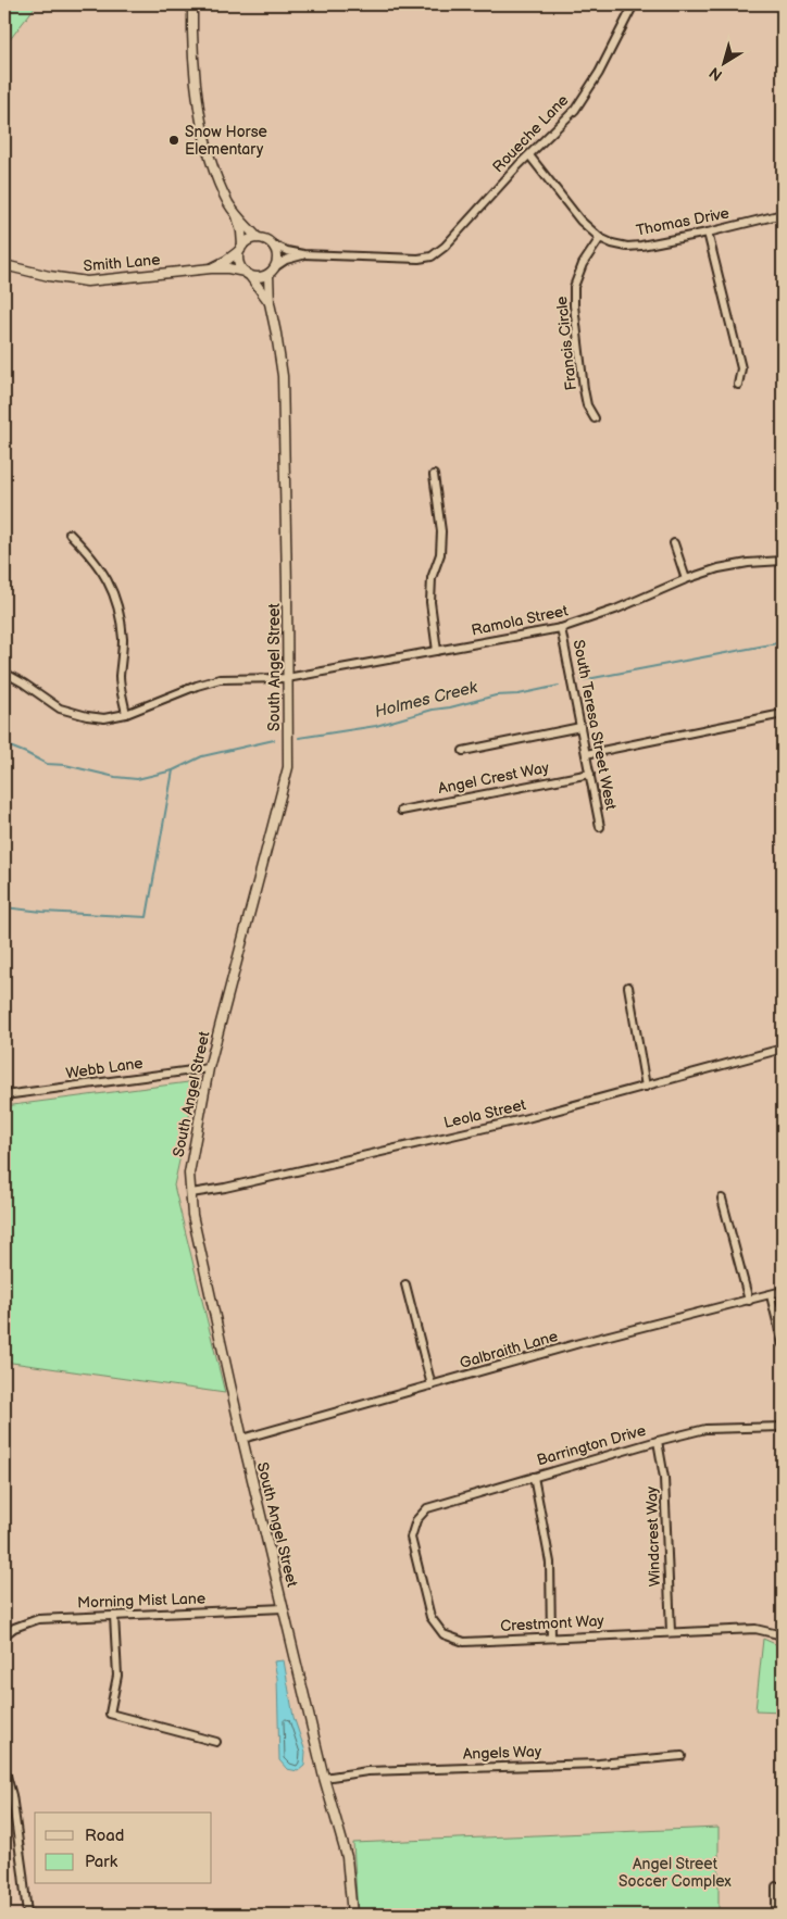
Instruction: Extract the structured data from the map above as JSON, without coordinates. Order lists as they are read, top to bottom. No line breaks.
{"streets":{"street":["Roueche Lane","Thomas Drive","Smith Lane","Francis Circle","Ramola Street","South Angel Street","South Teresa Street West","Angel Crest Way","Webb Lane","Leola Street","Galbraith Lane","Barrington Drive","Windcrest Way","Morning Mist Lane","Crestmont Way","Angels Way"]},"crossings":[["Roueche Lane","Thomas Drive"],["Thomas Drive","Francis Circle"],["Smith Lane","South Angel Street"],["Ramola Street","South Angel Street"],["Ramola Street","South Teresa Street West"],["South Angel Street","Webb Lane"],["South Angel Street","Leola Street"],["South Angel Street","Galbraith Lane"],["South Angel Street","Morning Mist Lane"],["South Angel Street","Angels Way"],["South Teresa Street West","Angel Crest Way"],["Barrington Drive","Windcrest Way"],["Barrington Drive","Crestmont Way"],["Windcrest Way","Crestmont Way"]],"water":["Holmes Creek"],"parks":["Angel Street Soccer Complex"],"places":["Snow Horse Elementary"],"legend":["Road","Park"],"north":"bottom left"}
